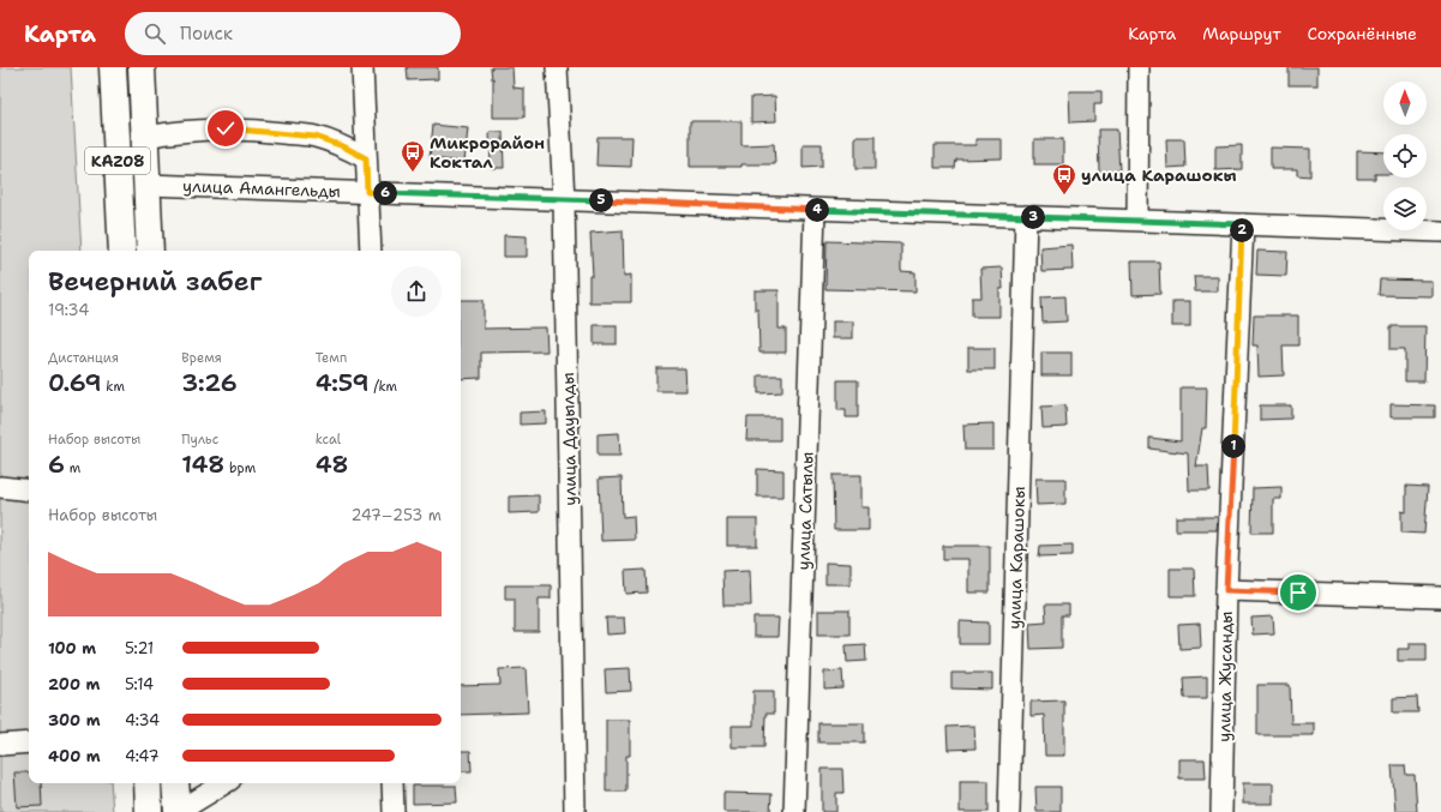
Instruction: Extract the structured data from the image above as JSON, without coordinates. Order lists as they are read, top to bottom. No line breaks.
{"streets":{"highway":["KAZ08"],"street":["улица Амангельды","улица Дауылды","улица Сатылы","улица Карашокы","улица Жусанды"]},"crossings":[["KAZ08","улица Амангельды"],["улица Амангельды","улица Дауылды"],["улица Амангельды","улица Сатылы"],["улица Амангельды","улица Карашокы"],["улица Амангельды","улица Жусанды"]],"places":{"bus stop":["Микрорайон Коктал","улица Карашокы"]},"north":"top","page":{"header":"Карта","search":"Поиск","nav":["Карта","Маршрут","Сохранённые"],"pins":["6","5","4","3","2","1"],"heading":["Вечерний забег","19:34"],"stats":[["Дистанция","0.69 km"],["Время","3:26"],["Темп","4:59 /km"],["Набор высоты","6 m"],["Пульс","148 bpm"],["kcal","48"]],"chart":["Набор высоты","247–253 m"],"list":[{"name":"100 m","note":"5:21"},{"name":"200 m","note":"5:14"},{"name":"300 m","note":"4:34"},{"name":"400 m","note":"4:47"}]}}
